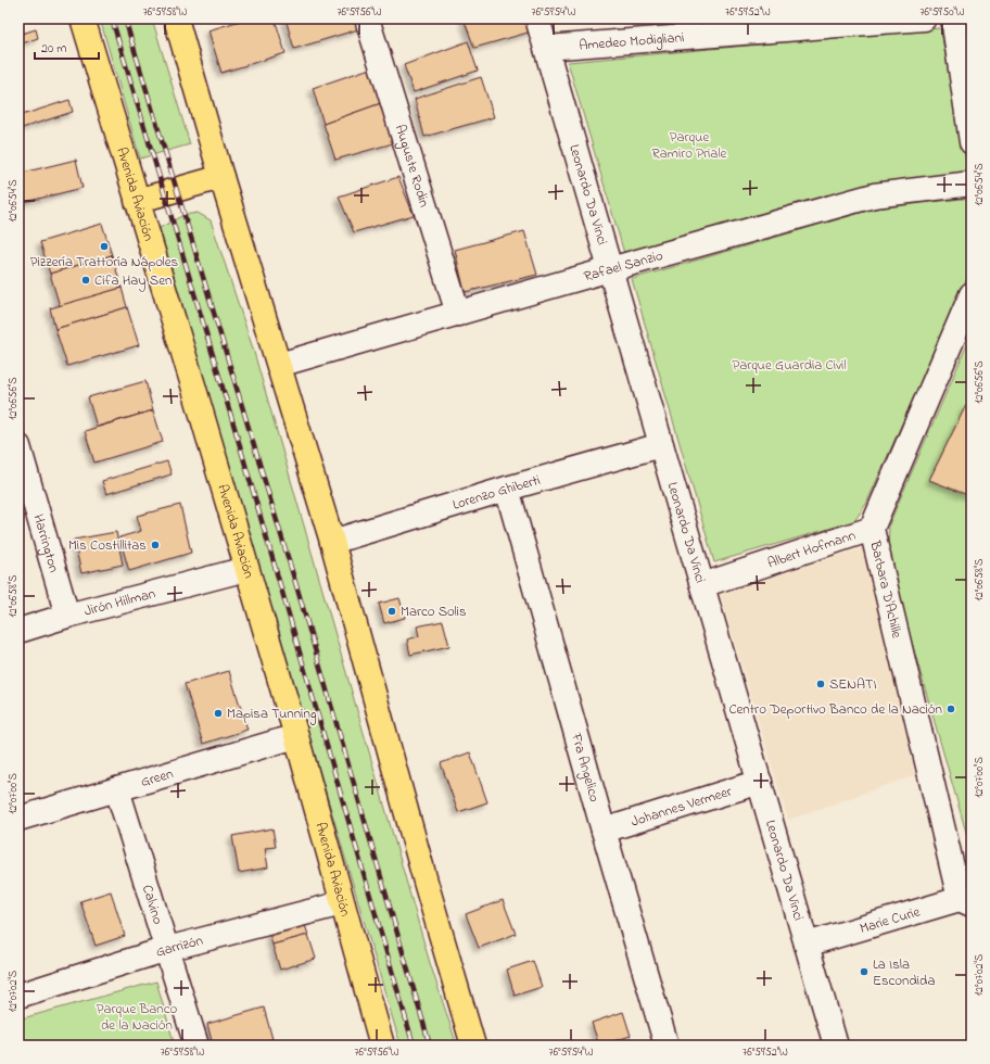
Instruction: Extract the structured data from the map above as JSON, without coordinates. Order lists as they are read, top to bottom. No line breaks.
{"streets":{"main road":["Avenida Aviación"],"street":["Amedeo Modigliani","Auguste Rodin","Leonardo Da Vinci","Rafael Sanzio","Lorenzo Ghiberti","Harrington","Albert Hofmann","Barbara D'Achille","Jirón Hillman","Fra Angelico","Green","Johannes Vermeer","Calvino","Marie Curie","Garrizón"]},"crossings":[["Amedeo Modigliani","Leonardo Da Vinci"],["Auguste Rodin","Rafael Sanzio"],["Avenida Aviación","Jirón Hillman"],["Avenida Aviación","Green"],["Avenida Aviación","Garrizón"],["Leonardo Da Vinci","Rafael Sanzio"],["Leonardo Da Vinci","Lorenzo Ghiberti"],["Leonardo Da Vinci","Albert Hofmann"],["Leonardo Da Vinci","Johannes Vermeer"],["Leonardo Da Vinci","Marie Curie"],["Lorenzo Ghiberti","Fra Angelico"],["Harrington","Jirón Hillman"],["Albert Hofmann","Barbara D'Achille"],["Barbara D'Achille","Marie Curie"],["Fra Angelico","Johannes Vermeer"],["Green","Calvino"],["Calvino","Garrizón"]],"parks":["Parque Ramiro Priale","Parque Guardia Civil","Parque Banco de la Nación"],"places":["Pizzería Trattoría Nápoles","Cifa Hay Sen","Mis Costillitas","Marco Solis","SENATI","Centro Deportivo Banco de la Nación","Mapisa Tunning","La Isla Escondida"],"scale_bar":"20 m","coordinates":["76°59'58\"W","76°59'56\"W","76°59'54\"W","76°59'52\"W","76°59'50\"W","12°06'54\"S","12°06'56\"S","12°06'58\"S","12°07'00\"S","12°07'02\"S"]}
